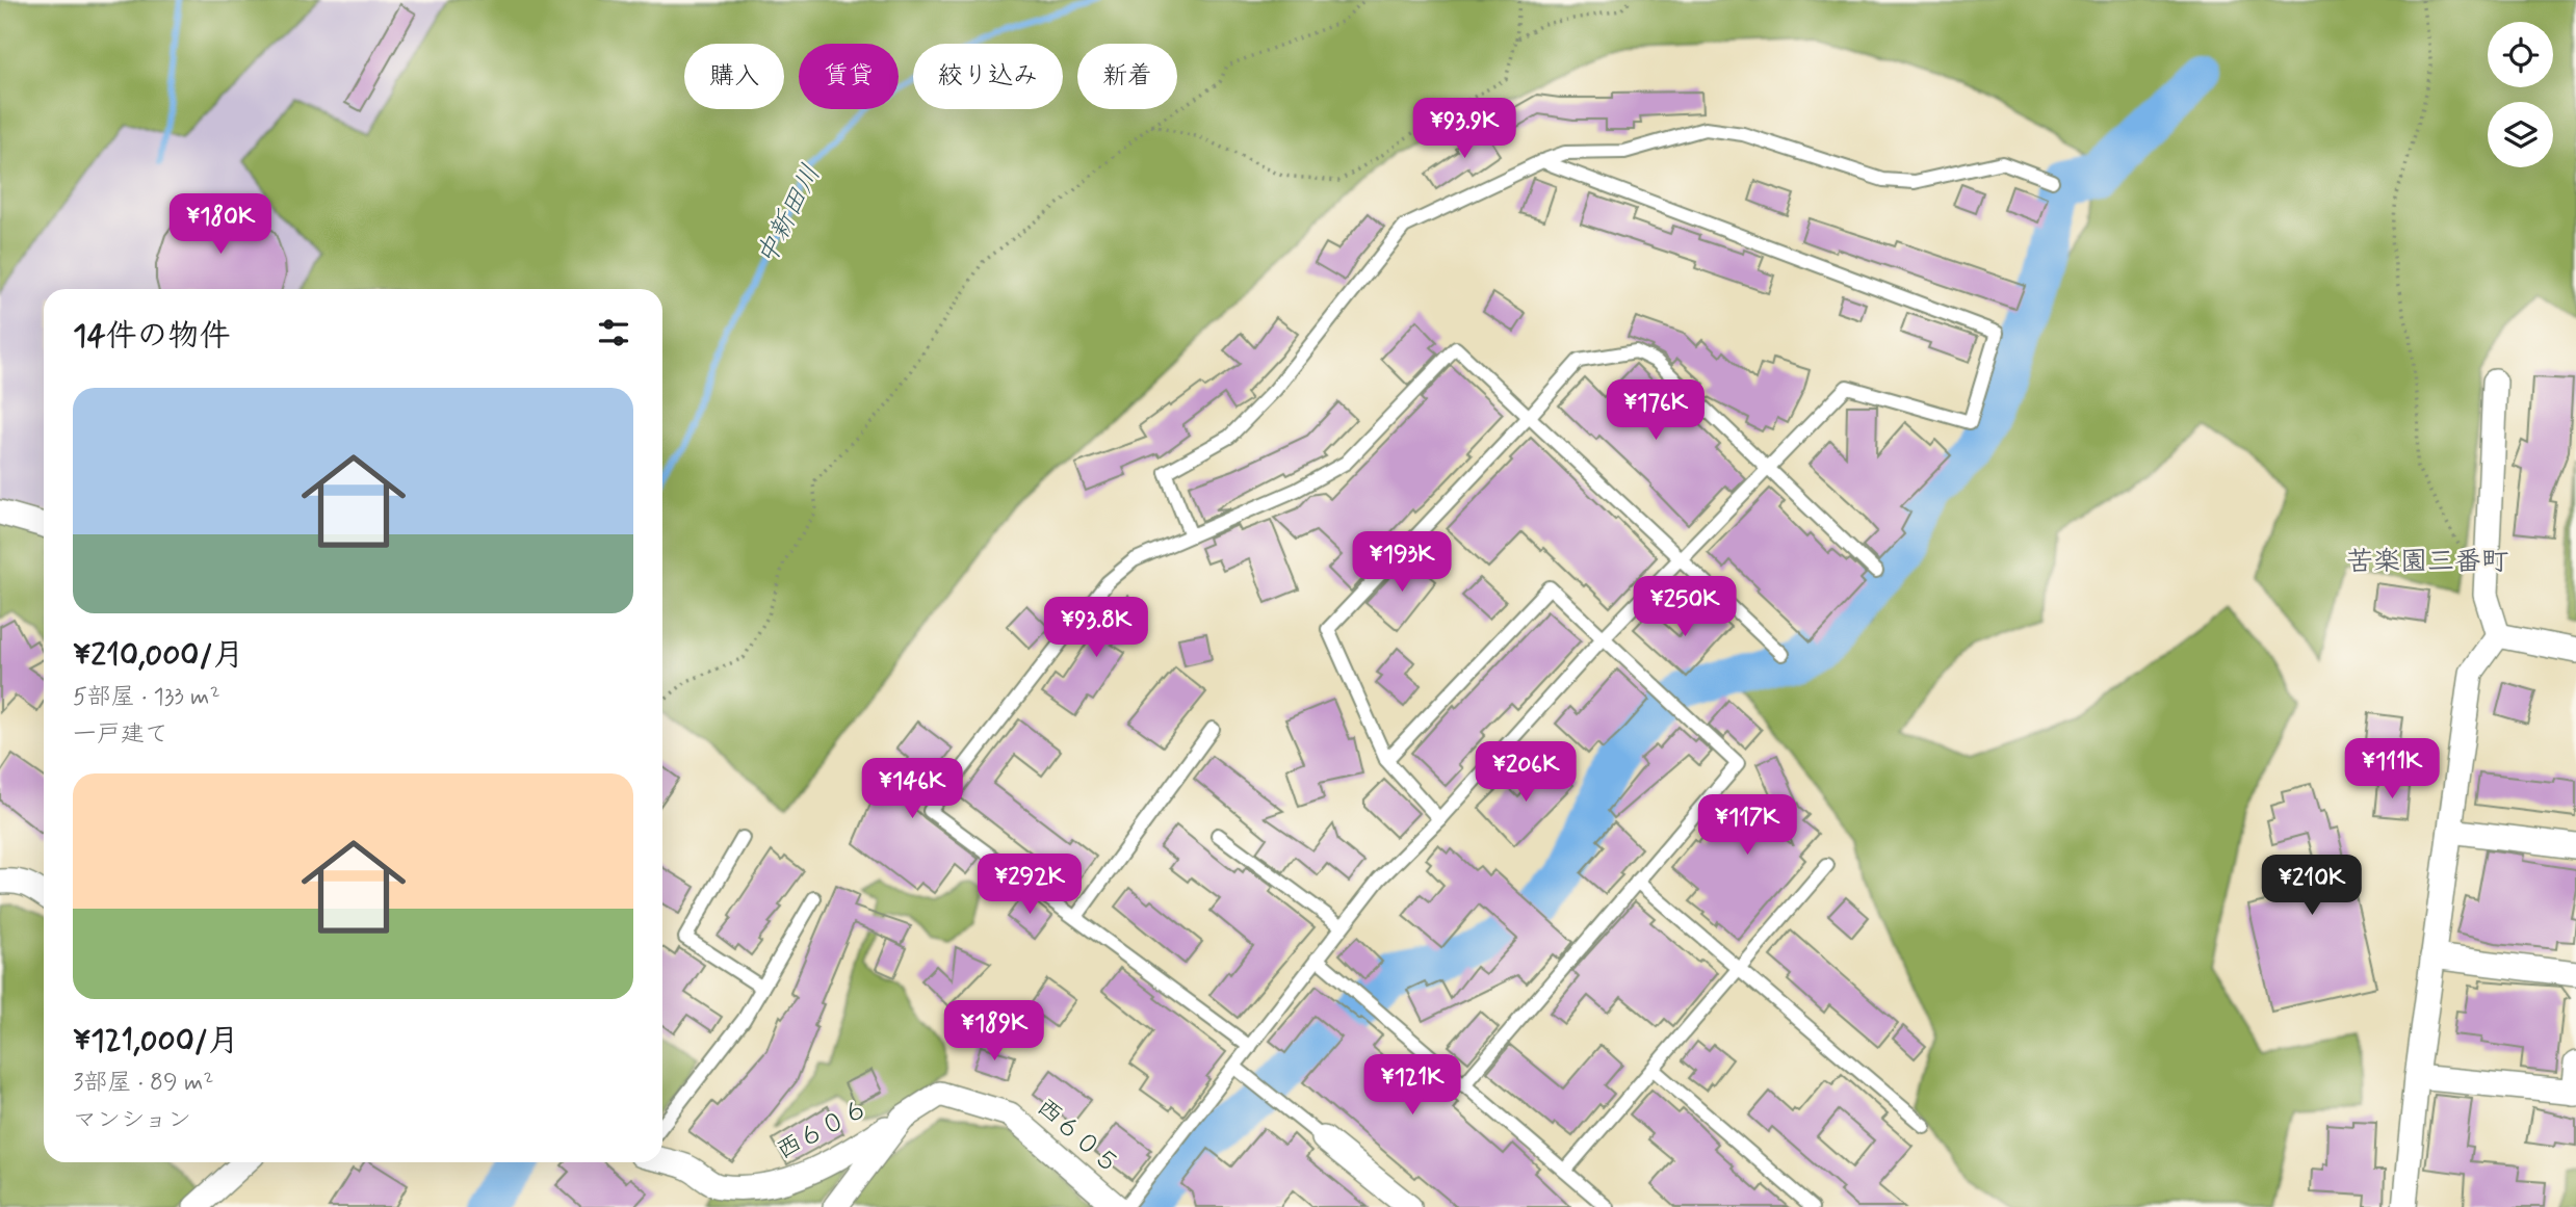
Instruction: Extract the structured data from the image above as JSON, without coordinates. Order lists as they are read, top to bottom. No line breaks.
{"streets":{"street":["西６０６","西６０５"]},"crossings":[["西６０６","西６０５"]],"districts":["苦楽園三番町"],"water":["中新田川"],"page":{"chip":["購入","賃貸","絞り込み","新着"],"price":["¥93.9K","¥180K","¥176K","¥193K","¥250K","¥93.8K","¥111K","¥206K","¥146K","¥117K","¥292K","¥210K","¥189K","¥121K"],"heading":"14件の物件","list":[{"name":"¥210,000/月","note":"5部屋 · 133 m² · 一戸建て"},{"name":"¥121,000/月","note":"3部屋 · 89 m² · マンション"}]}}
